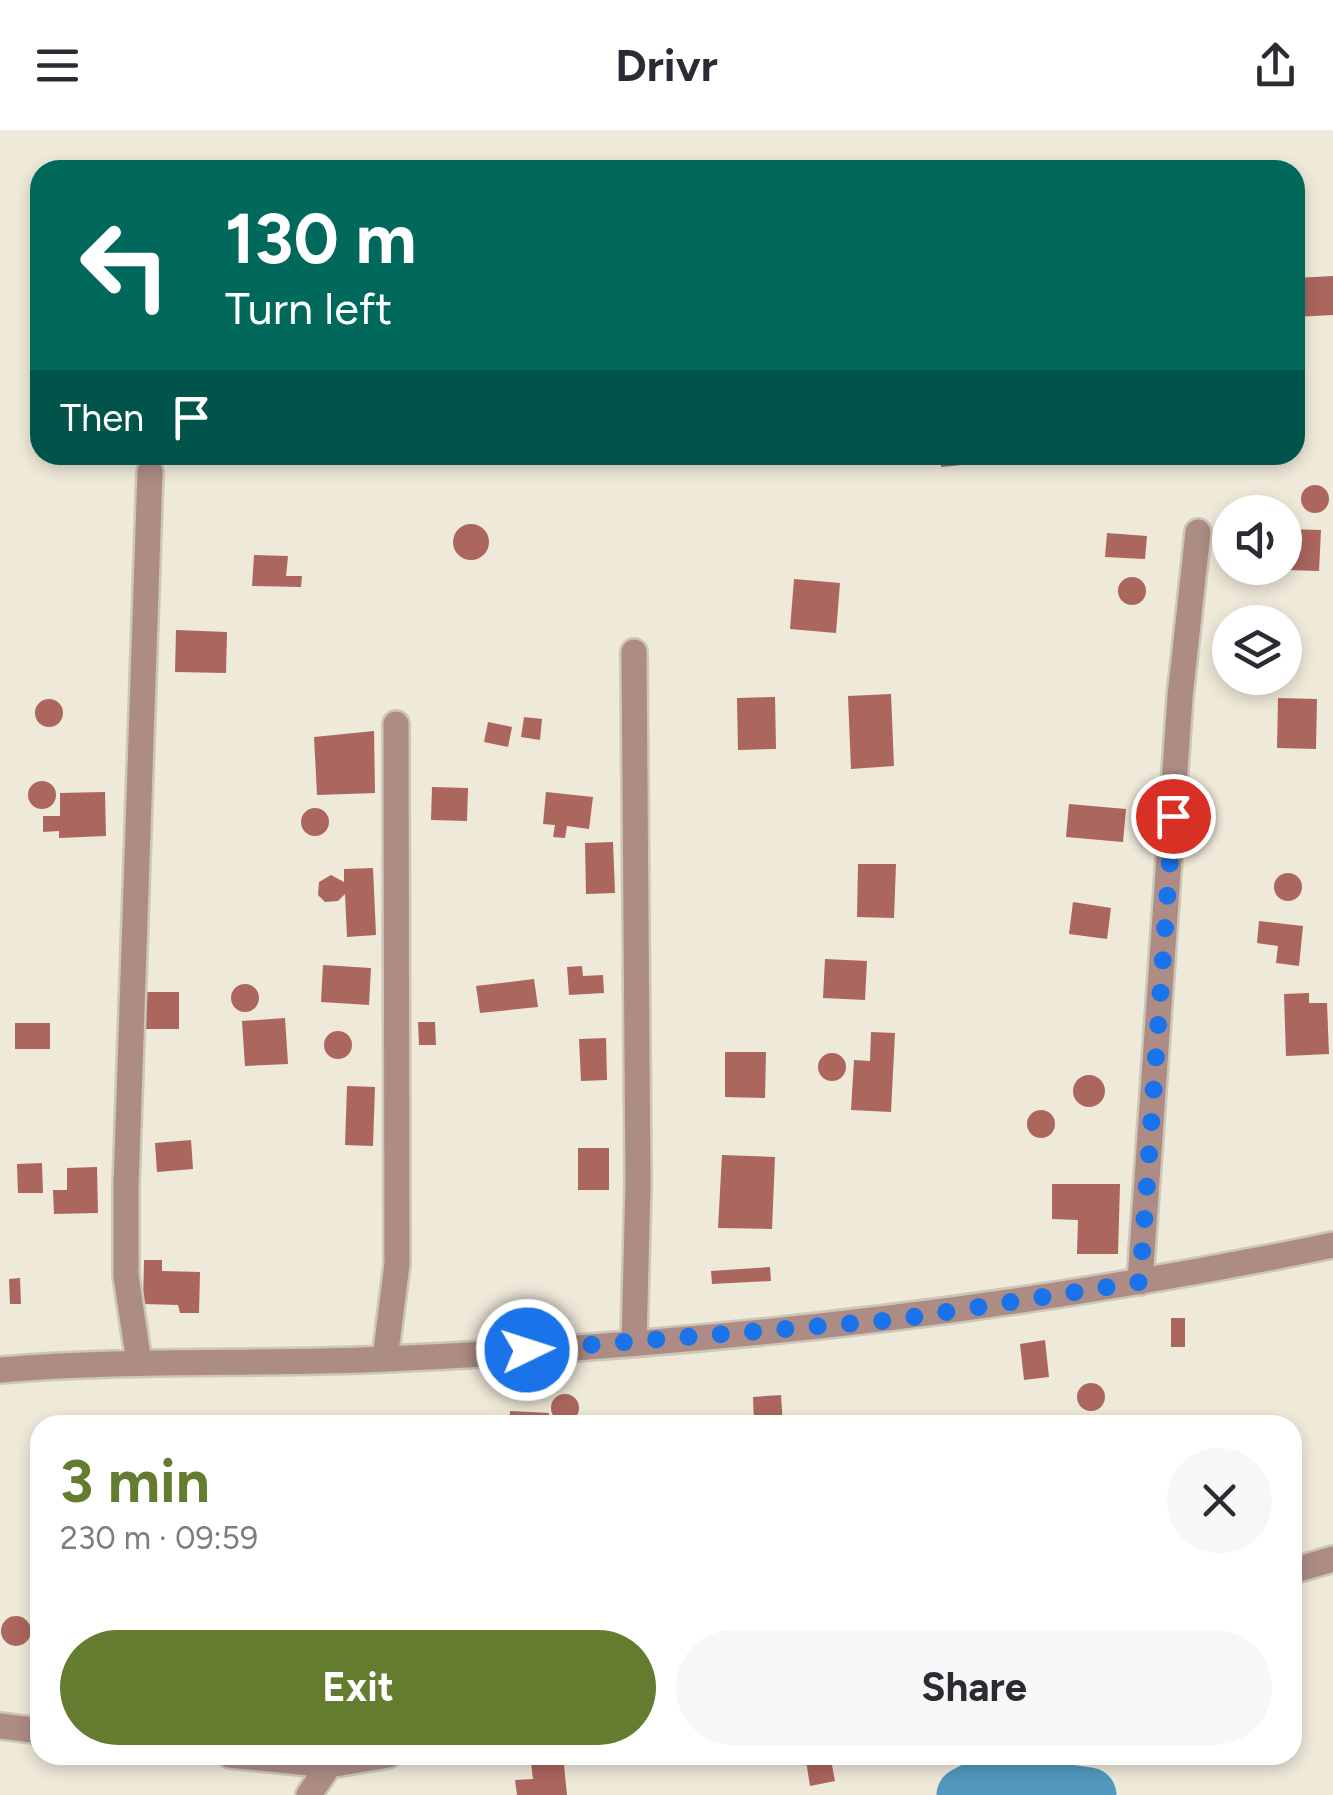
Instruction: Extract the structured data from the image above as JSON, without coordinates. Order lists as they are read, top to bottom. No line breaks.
{"page":{"header":"Drivr","turn":["130 m","Turn left"],"then":"Then","heading":["3 min","230 m · 09:59"],"buttons":["Exit","Share"]}}
